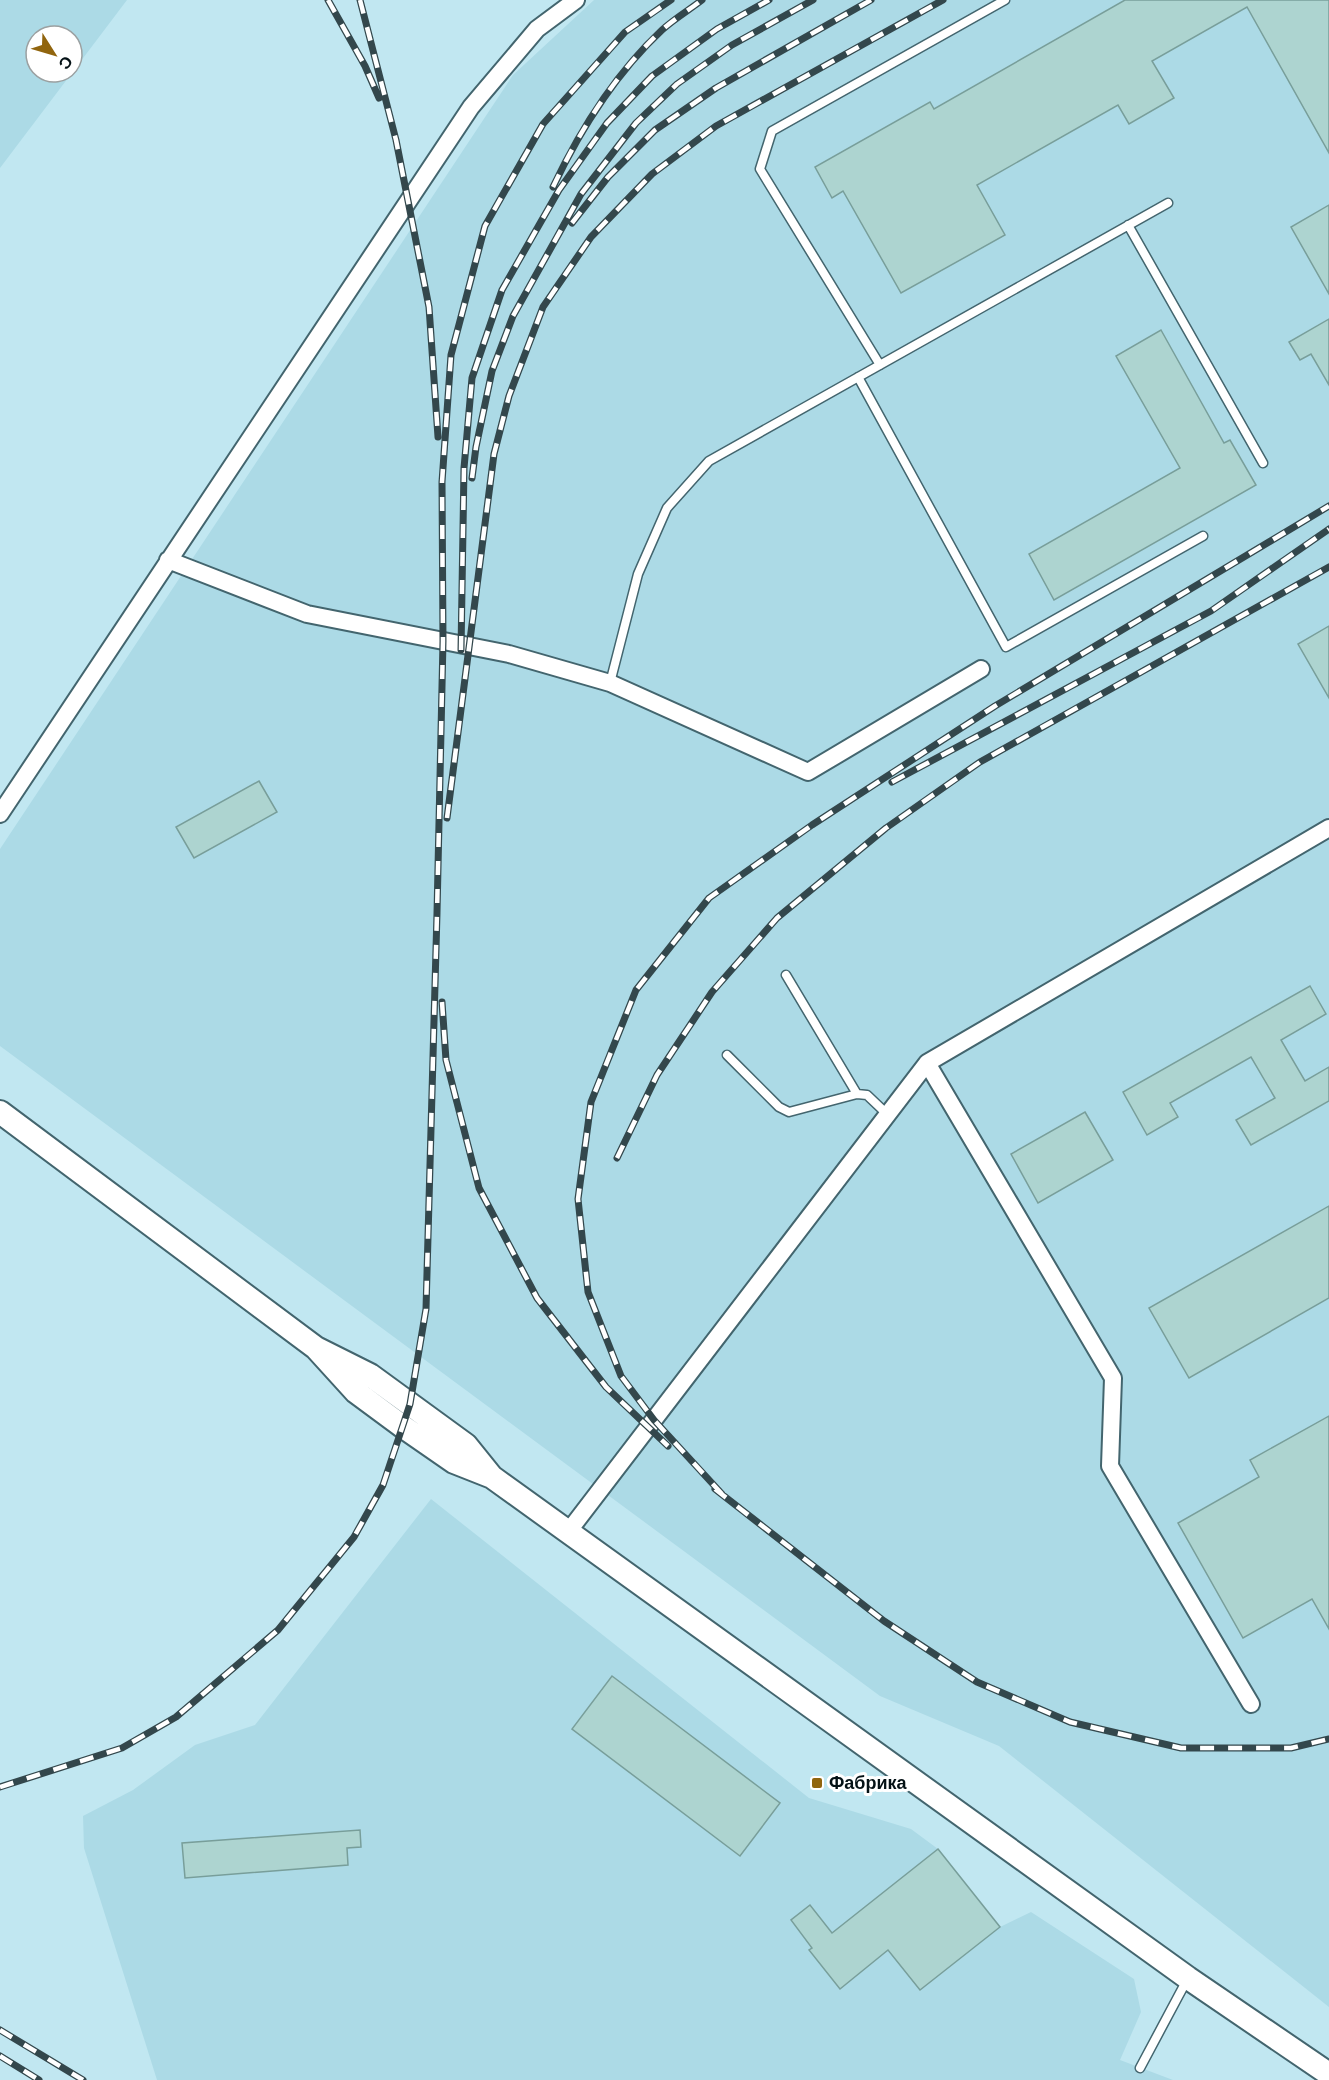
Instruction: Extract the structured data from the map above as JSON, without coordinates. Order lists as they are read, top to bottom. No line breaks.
{"places":{"transit":["Фабрика"]},"north":"bottom right"}
